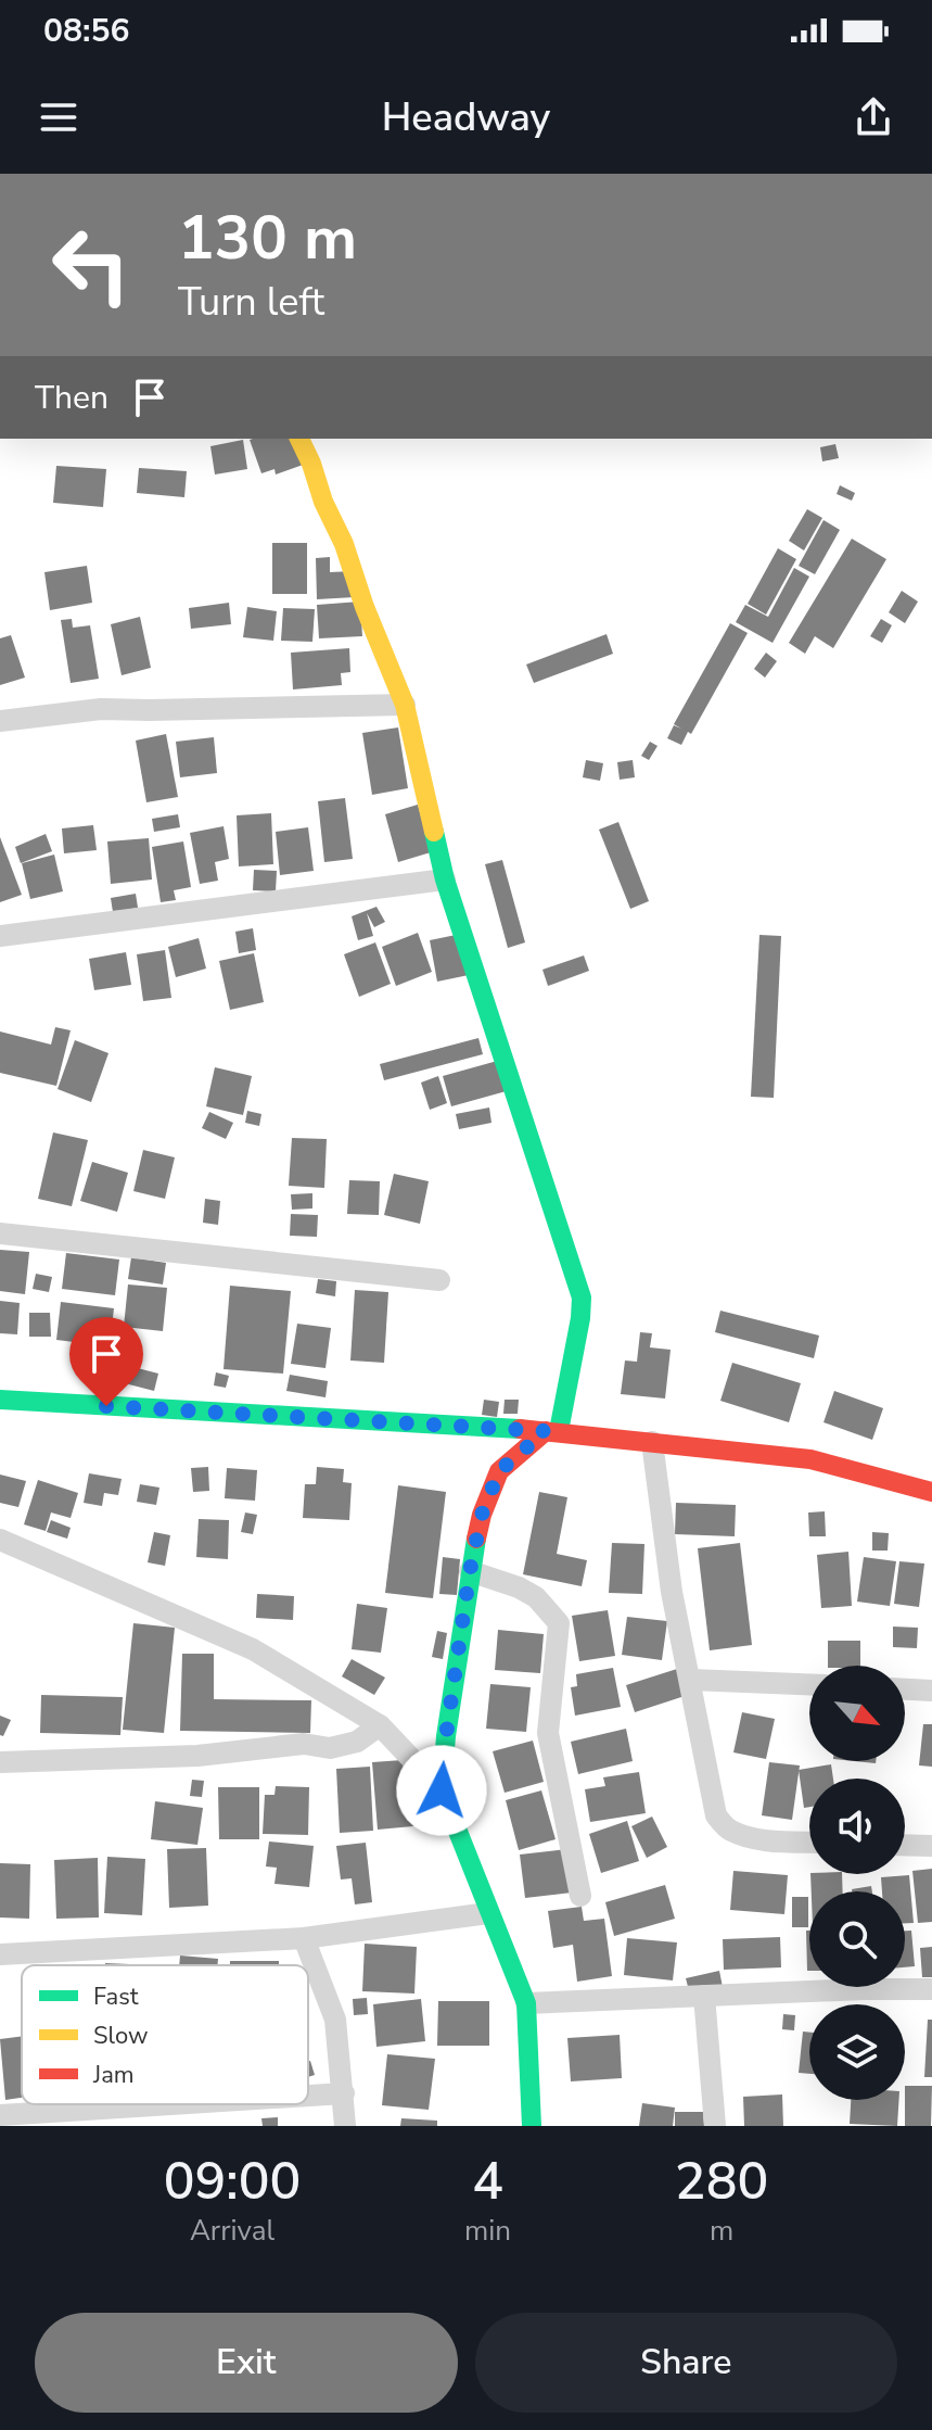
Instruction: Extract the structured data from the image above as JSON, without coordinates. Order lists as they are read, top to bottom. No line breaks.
{"legend":["Fast","Slow","Jam"],"north":"bottom right","page":{"status":"08:56","header":"Headway","turn":["130 m","Turn left"],"then":"Then","eta":["09:00","Arrival","4","min","280","m"],"buttons":["Exit","Share"]}}
